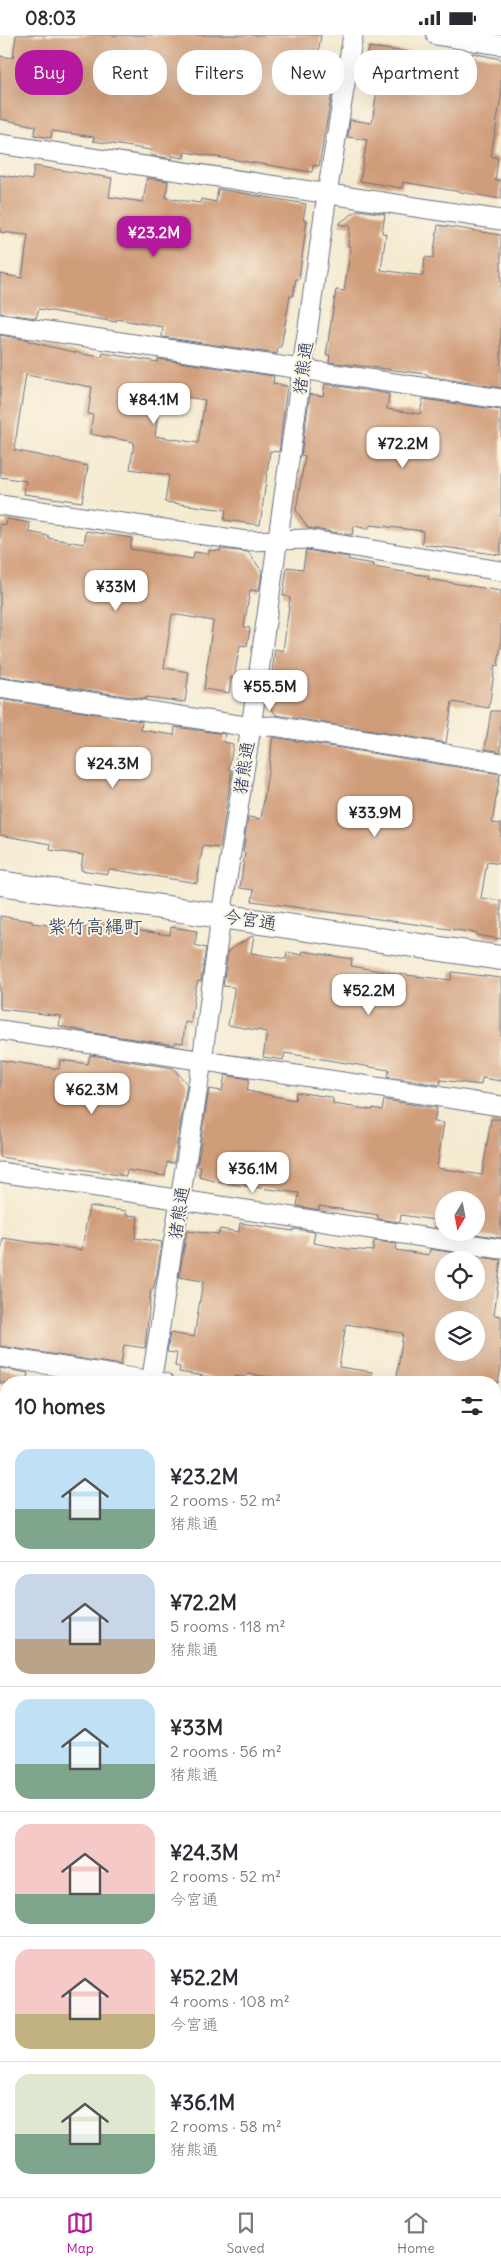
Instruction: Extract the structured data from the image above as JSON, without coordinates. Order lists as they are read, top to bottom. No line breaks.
{"streets":{"street":["猪熊通","今宮通"]},"crossings":[["猪熊通","今宮通"]],"districts":["紫竹高縄町"],"north":"bottom","page":{"status":"08:03","chip":["Buy","Rent","Filters","New","Apartment"],"price":["¥23.2M","¥84.1M","¥72.2M","¥33M","¥55.5M","¥24.3M","¥33.9M","¥52.2M","¥62.3M","¥36.1M"],"heading":"10 homes","list":[{"name":"¥23.2M","note":"2 rooms · 52 m² · 猪熊通"},{"name":"¥72.2M","note":"5 rooms · 118 m² · 猪熊通"},{"name":"¥33M","note":"2 rooms · 56 m² · 猪熊通"},{"name":"¥24.3M","note":"2 rooms · 52 m² · 今宮通"},{"name":"¥52.2M","note":"4 rooms · 108 m² · 今宮通"},{"name":"¥36.1M","note":"2 rooms · 58 m² · 猪熊通"}],"tabs":["Map","Saved","Home"]}}
